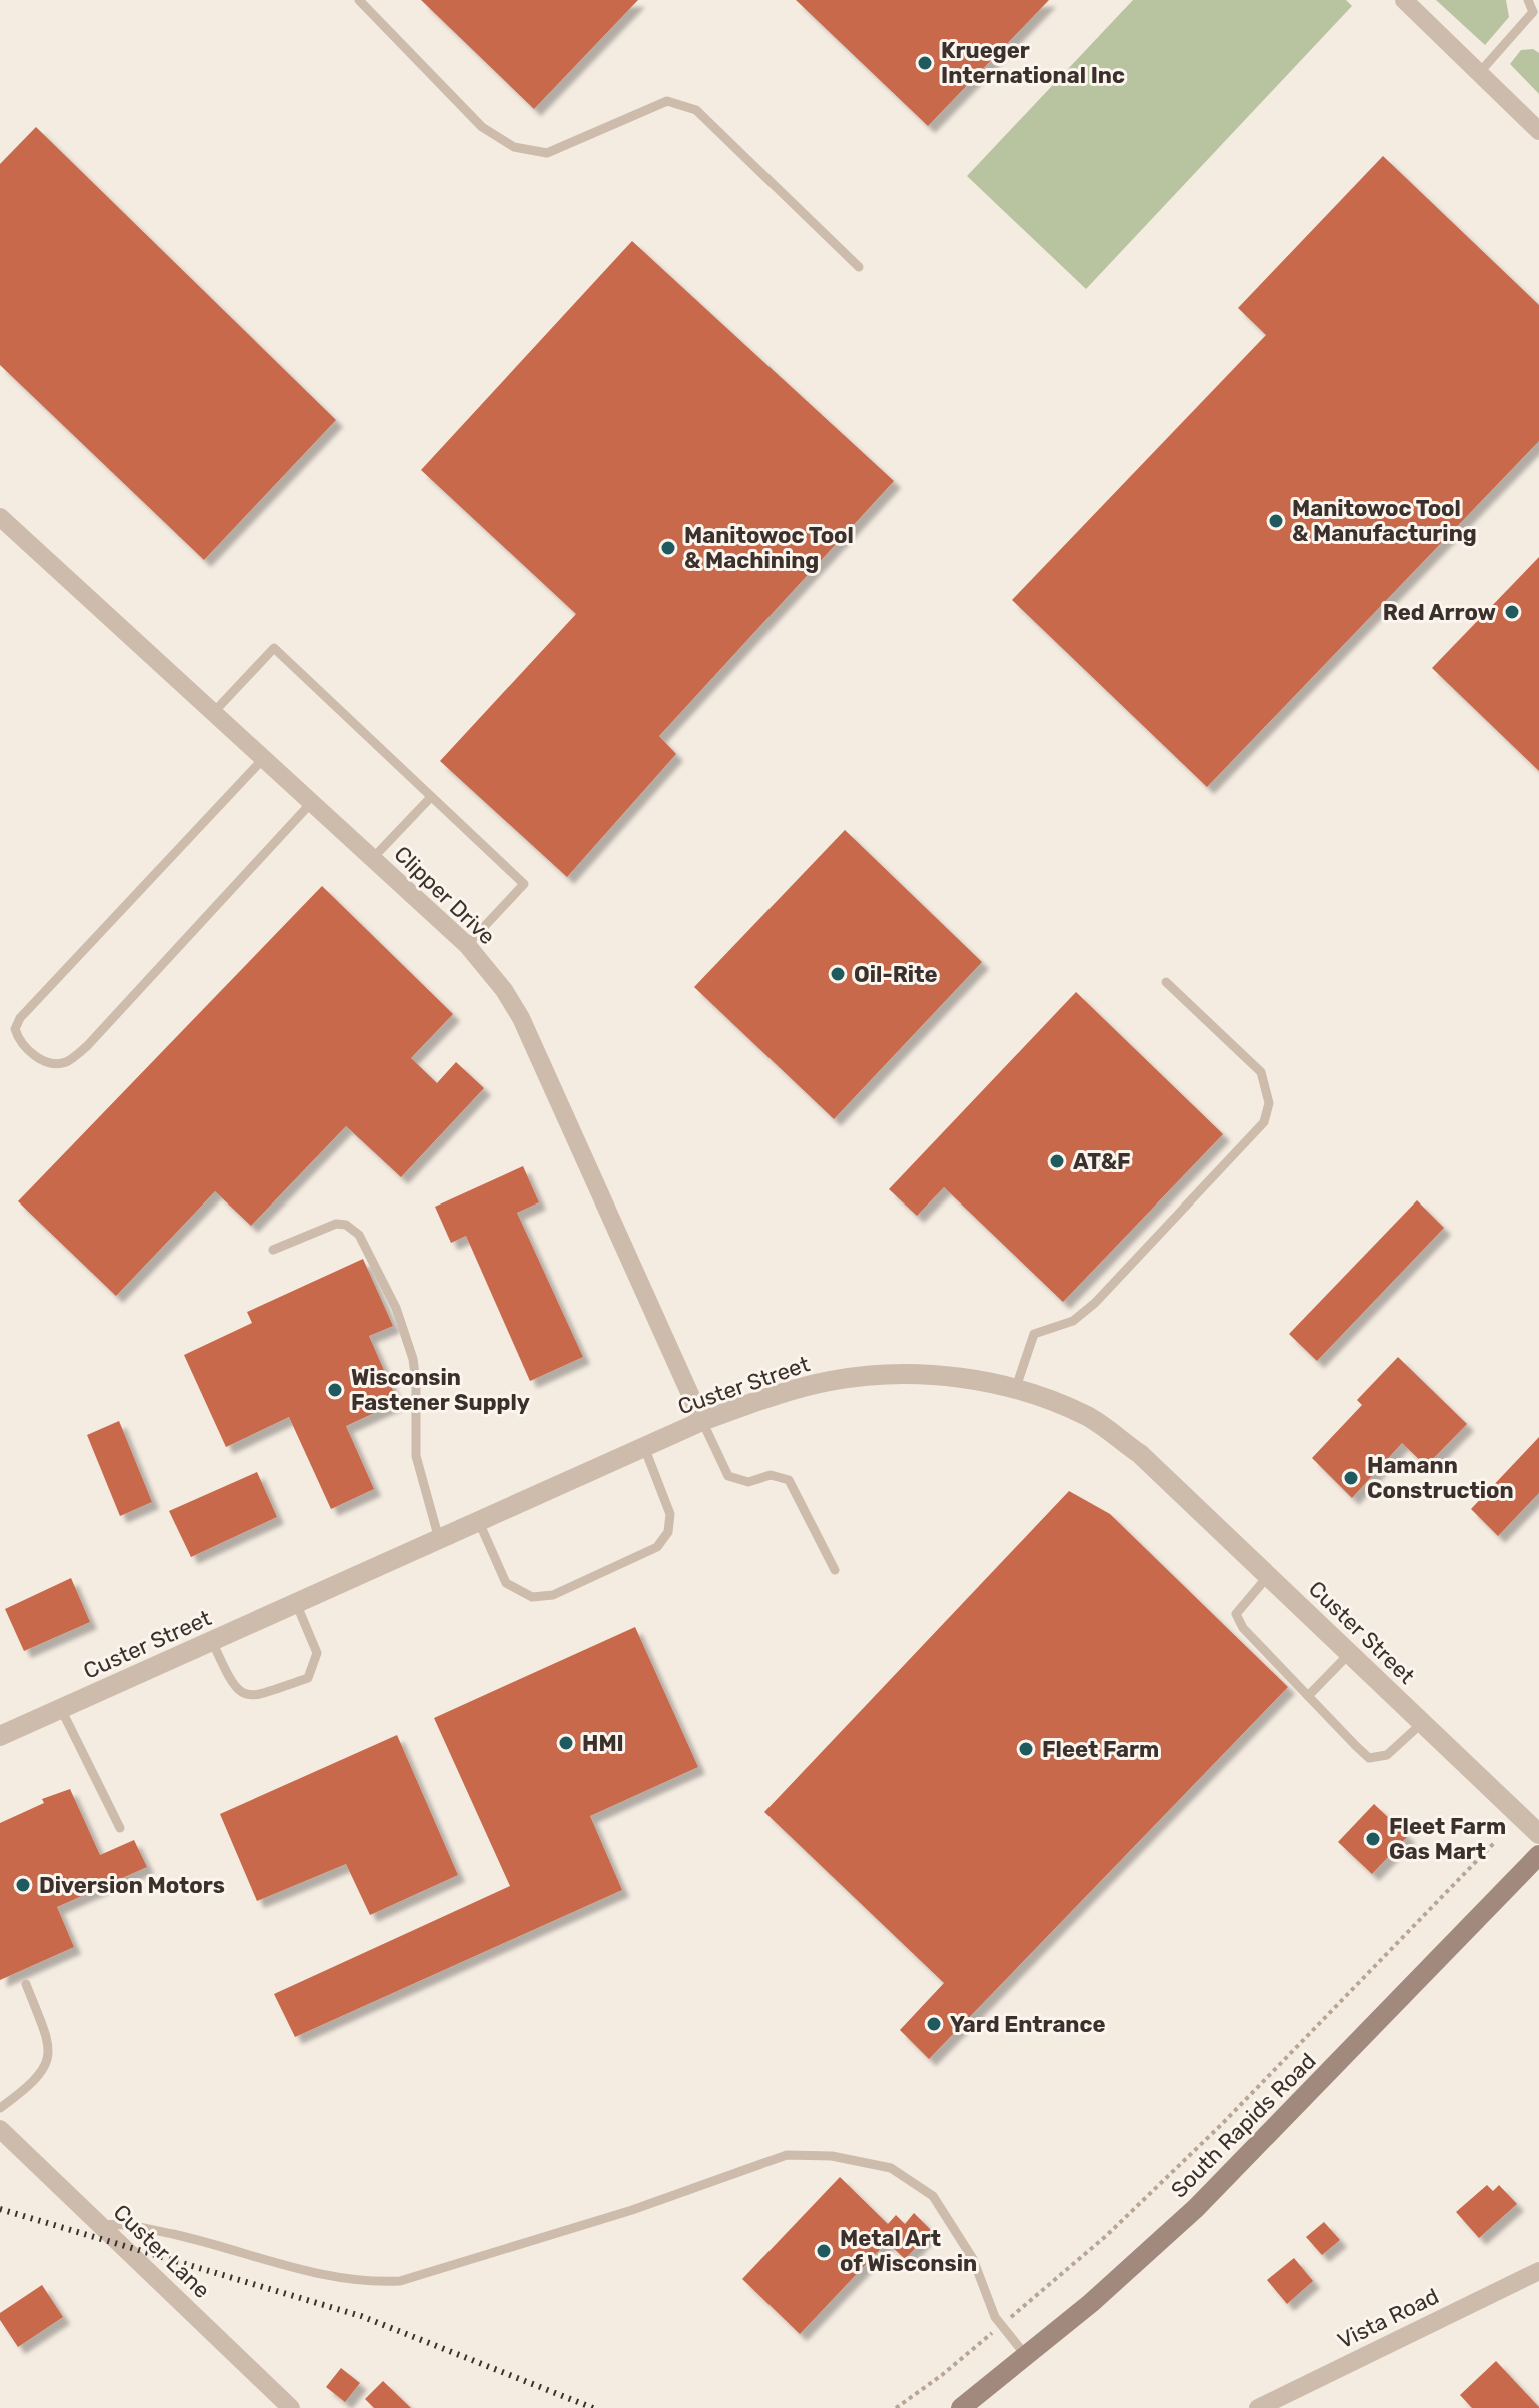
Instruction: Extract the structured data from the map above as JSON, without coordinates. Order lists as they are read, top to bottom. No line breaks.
{"streets":{"main road":["South Rapids Road"],"street":["Clipper Drive","Custer Street","Custer Lane","Vista Road"]},"crossings":[["Clipper Drive","Custer Street"]],"places":["Krueger International Inc","Manitowoc Tool & Manufacturing","Manitowoc Tool & Machining","Red Arrow","Oil-Rite","AT&F","Wisconsin Fastener Supply","Hamann Construction","HMI","Fleet Farm","Fleet Farm Gas Mart","Diversion Motors","Yard Entrance","Metal Art of Wisconsin"]}
